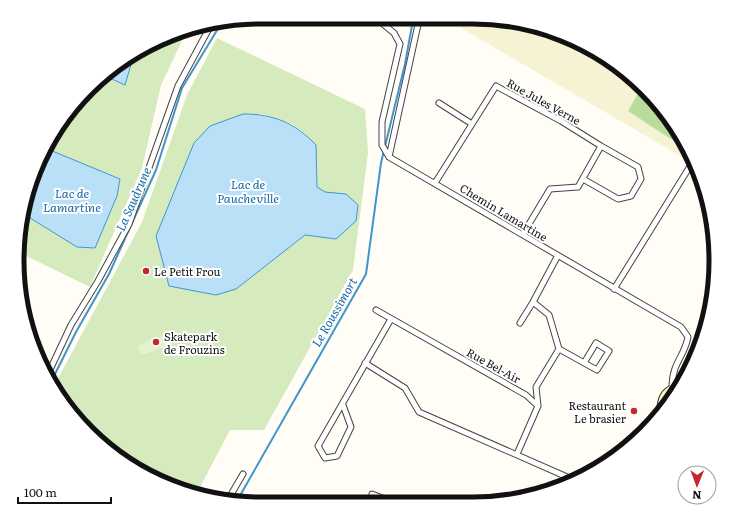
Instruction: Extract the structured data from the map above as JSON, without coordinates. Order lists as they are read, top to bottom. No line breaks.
{"streets":{"street":["Rue Jules Verne","Chemin Lamartine","Rue Bel-Air"]},"crossings":[["Rue Jules Verne","Chemin Lamartine"]],"water":["Lac de Paucheville","Lac de Lamartine","La Saudrune","Le Roussimort"],"places":["Le Petit Frou","Skatepark de Frouzins","Restaurant Le brasier"],"scale_bar":"100 m","north":"bottom"}
